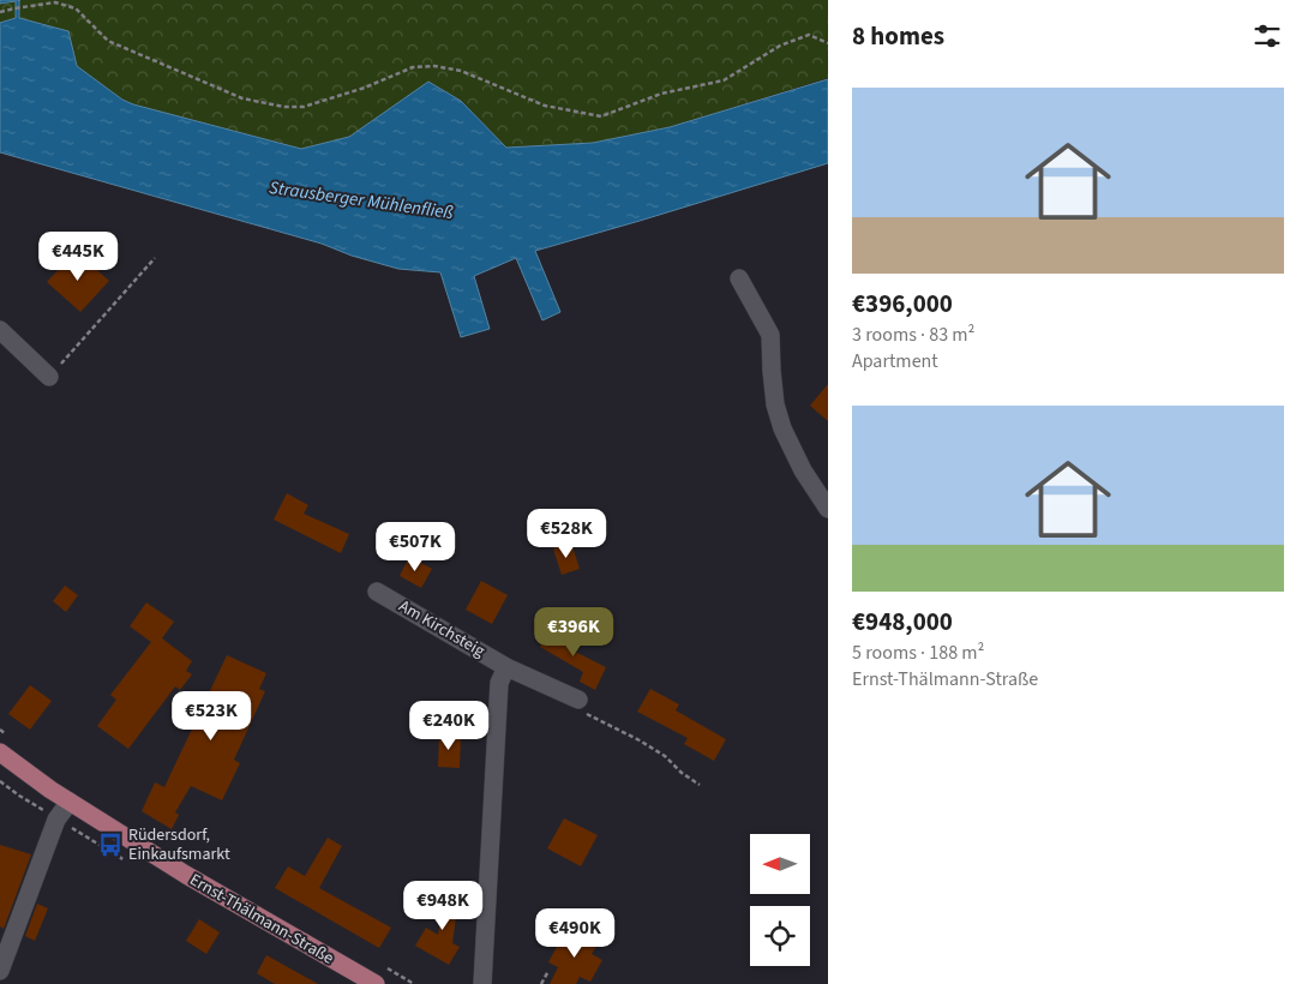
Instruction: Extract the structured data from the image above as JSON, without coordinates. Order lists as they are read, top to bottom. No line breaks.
{"streets":{"main road":["Ernst-Thälmann-Straße"],"street":["Am Kirchsteig"]},"water":["Strausberger Mühlenfließ"],"places":{"bus stop":["Rüdersdorf, Einkaufsmarkt"]},"north":"left","page":{"heading":"8 homes","list":[{"name":"€396,000","note":"3 rooms · 83 m² · Apartment"},{"name":"€948,000","note":"5 rooms · 188 m² · Ernst-Thälmann-Straße"}],"price":["€445K","€528K","€507K","€396K","€523K","€240K","€948K","€490K"]}}
